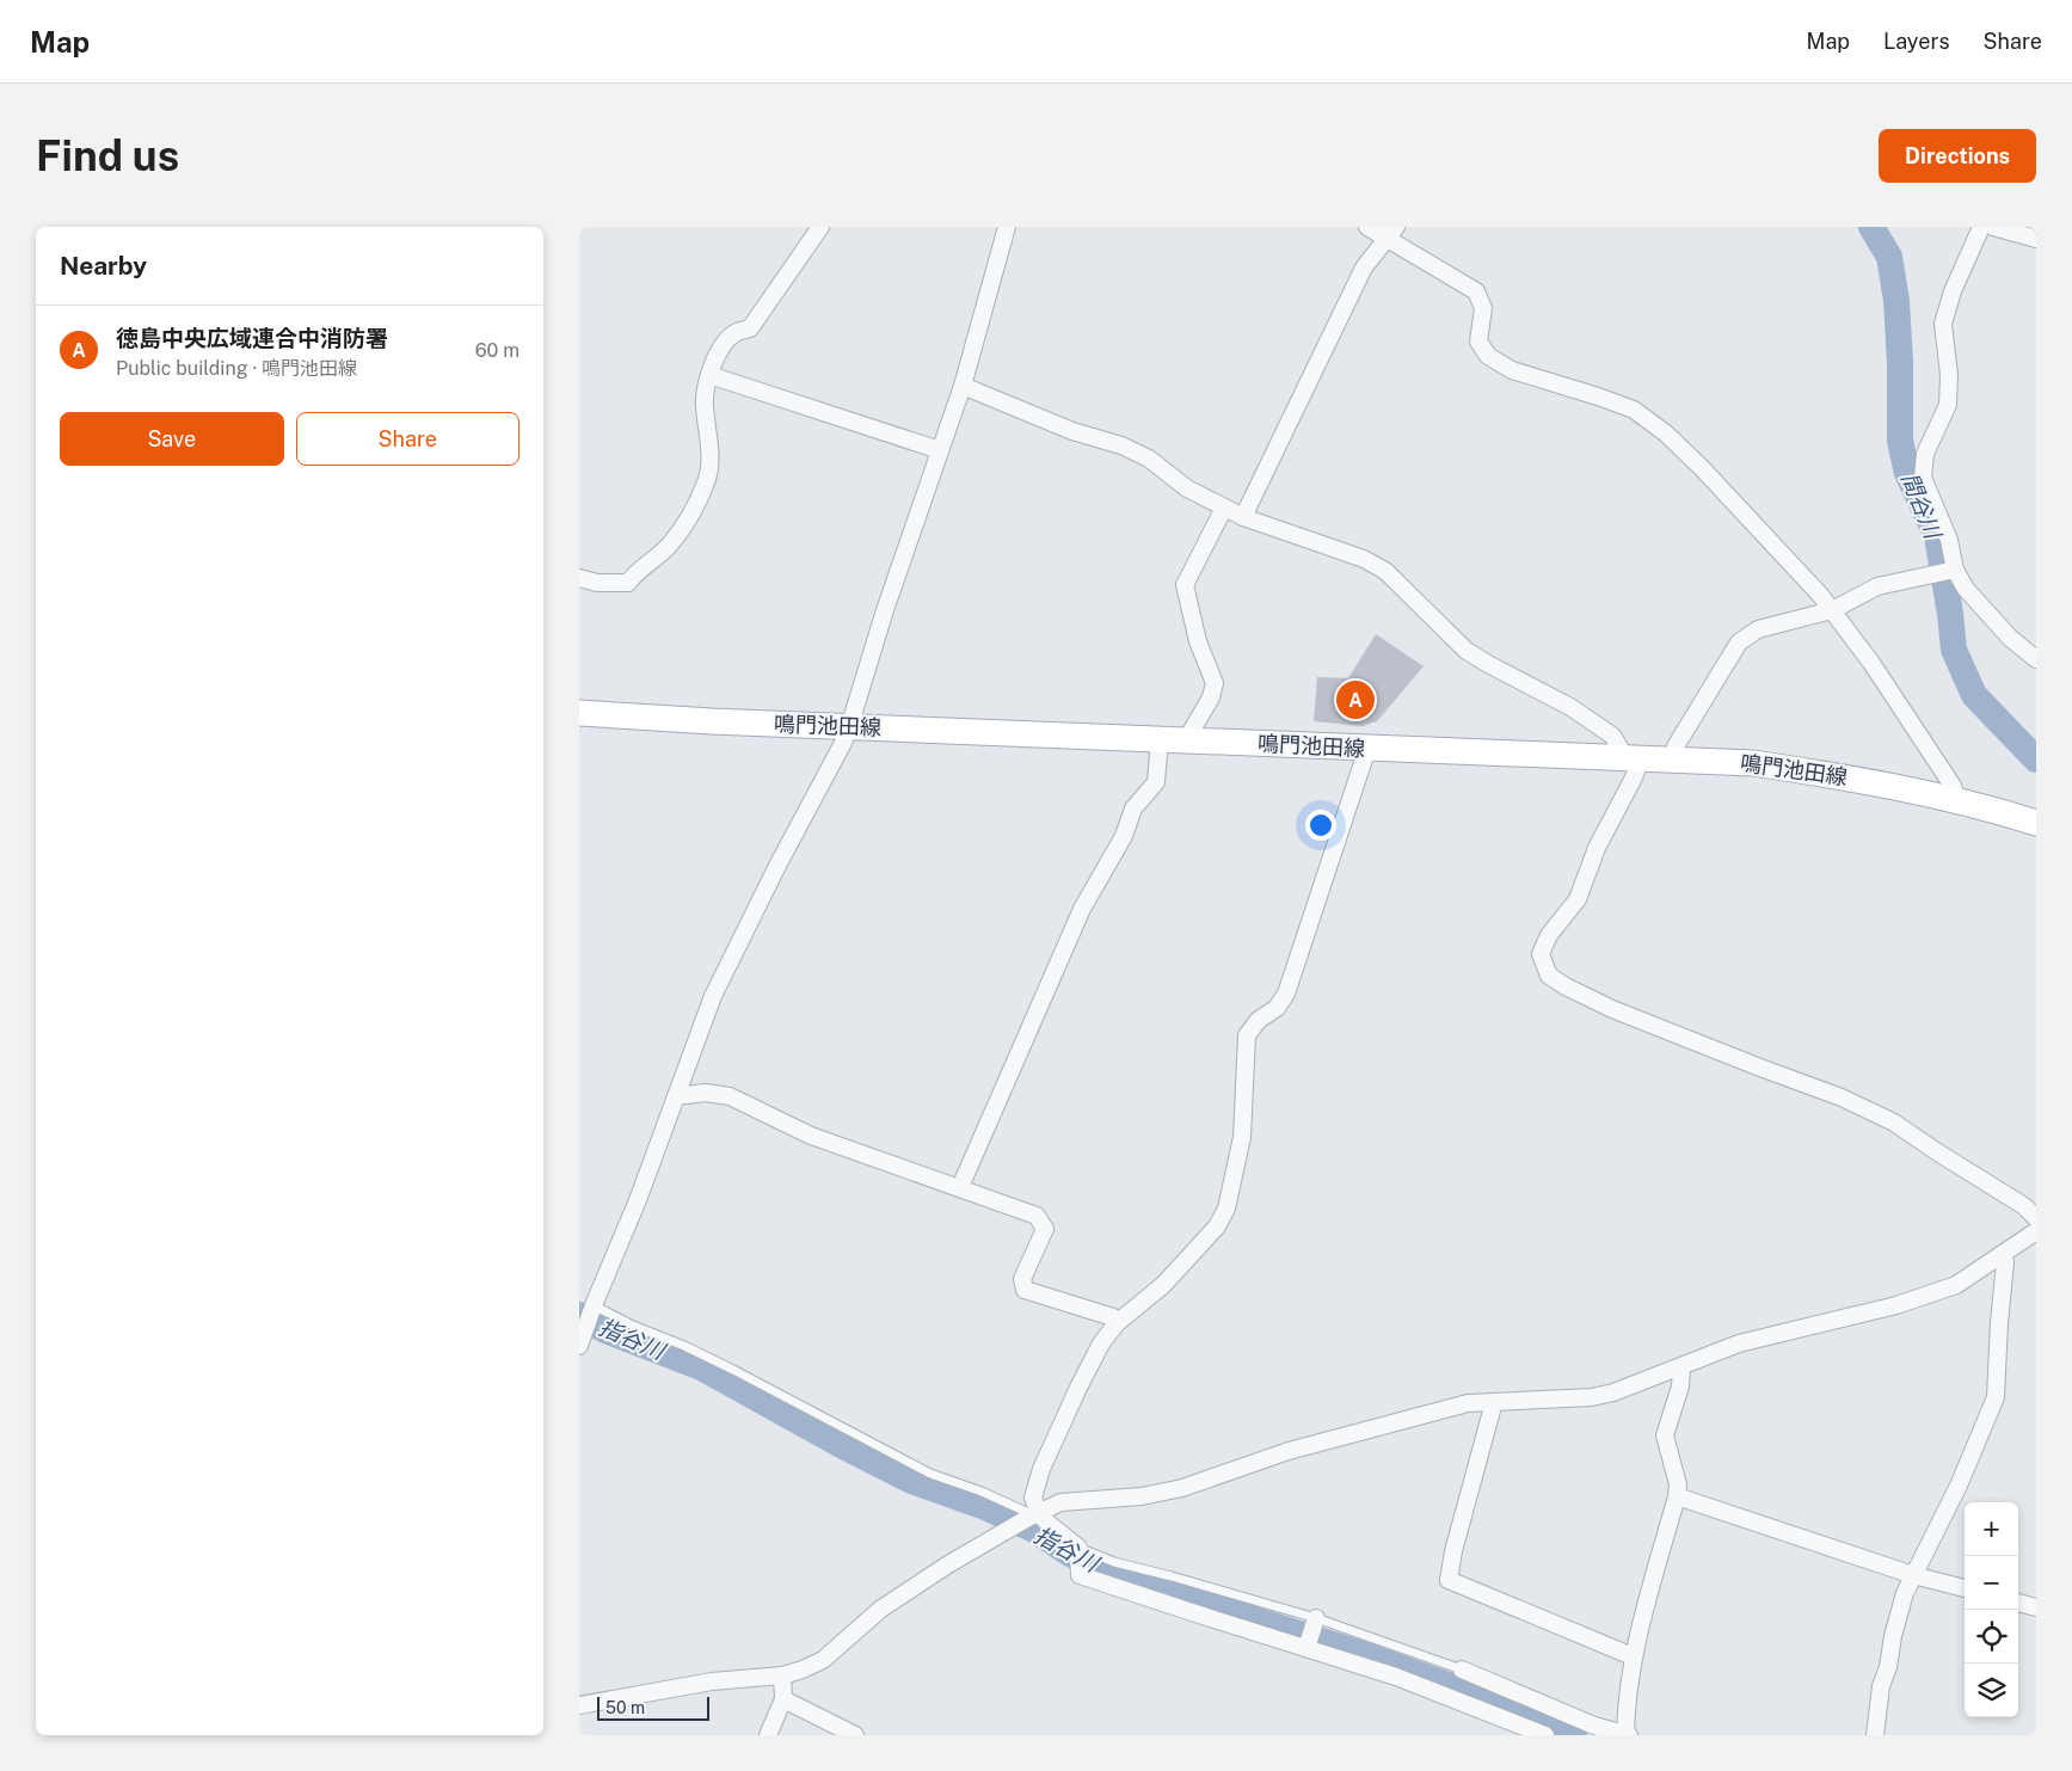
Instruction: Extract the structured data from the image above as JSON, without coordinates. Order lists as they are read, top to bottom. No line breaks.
{"streets":{"main road":["鳴門池田線"]},"water":["間谷川","指谷川"],"scale_bar":"50 m","page":{"header":"Map","nav":["Map","Layers","Share"],"buttons":["Directions",["Save","Share"]],"title":"Find us","heading":"Nearby","list":[{"mark":"A","name":"徳島中央広域連合中消防署","note":"Public building · 鳴門池田線","value":"60 m"}],"pins":"A","map_buttons":["+","−"],"scale":"50 m"}}
